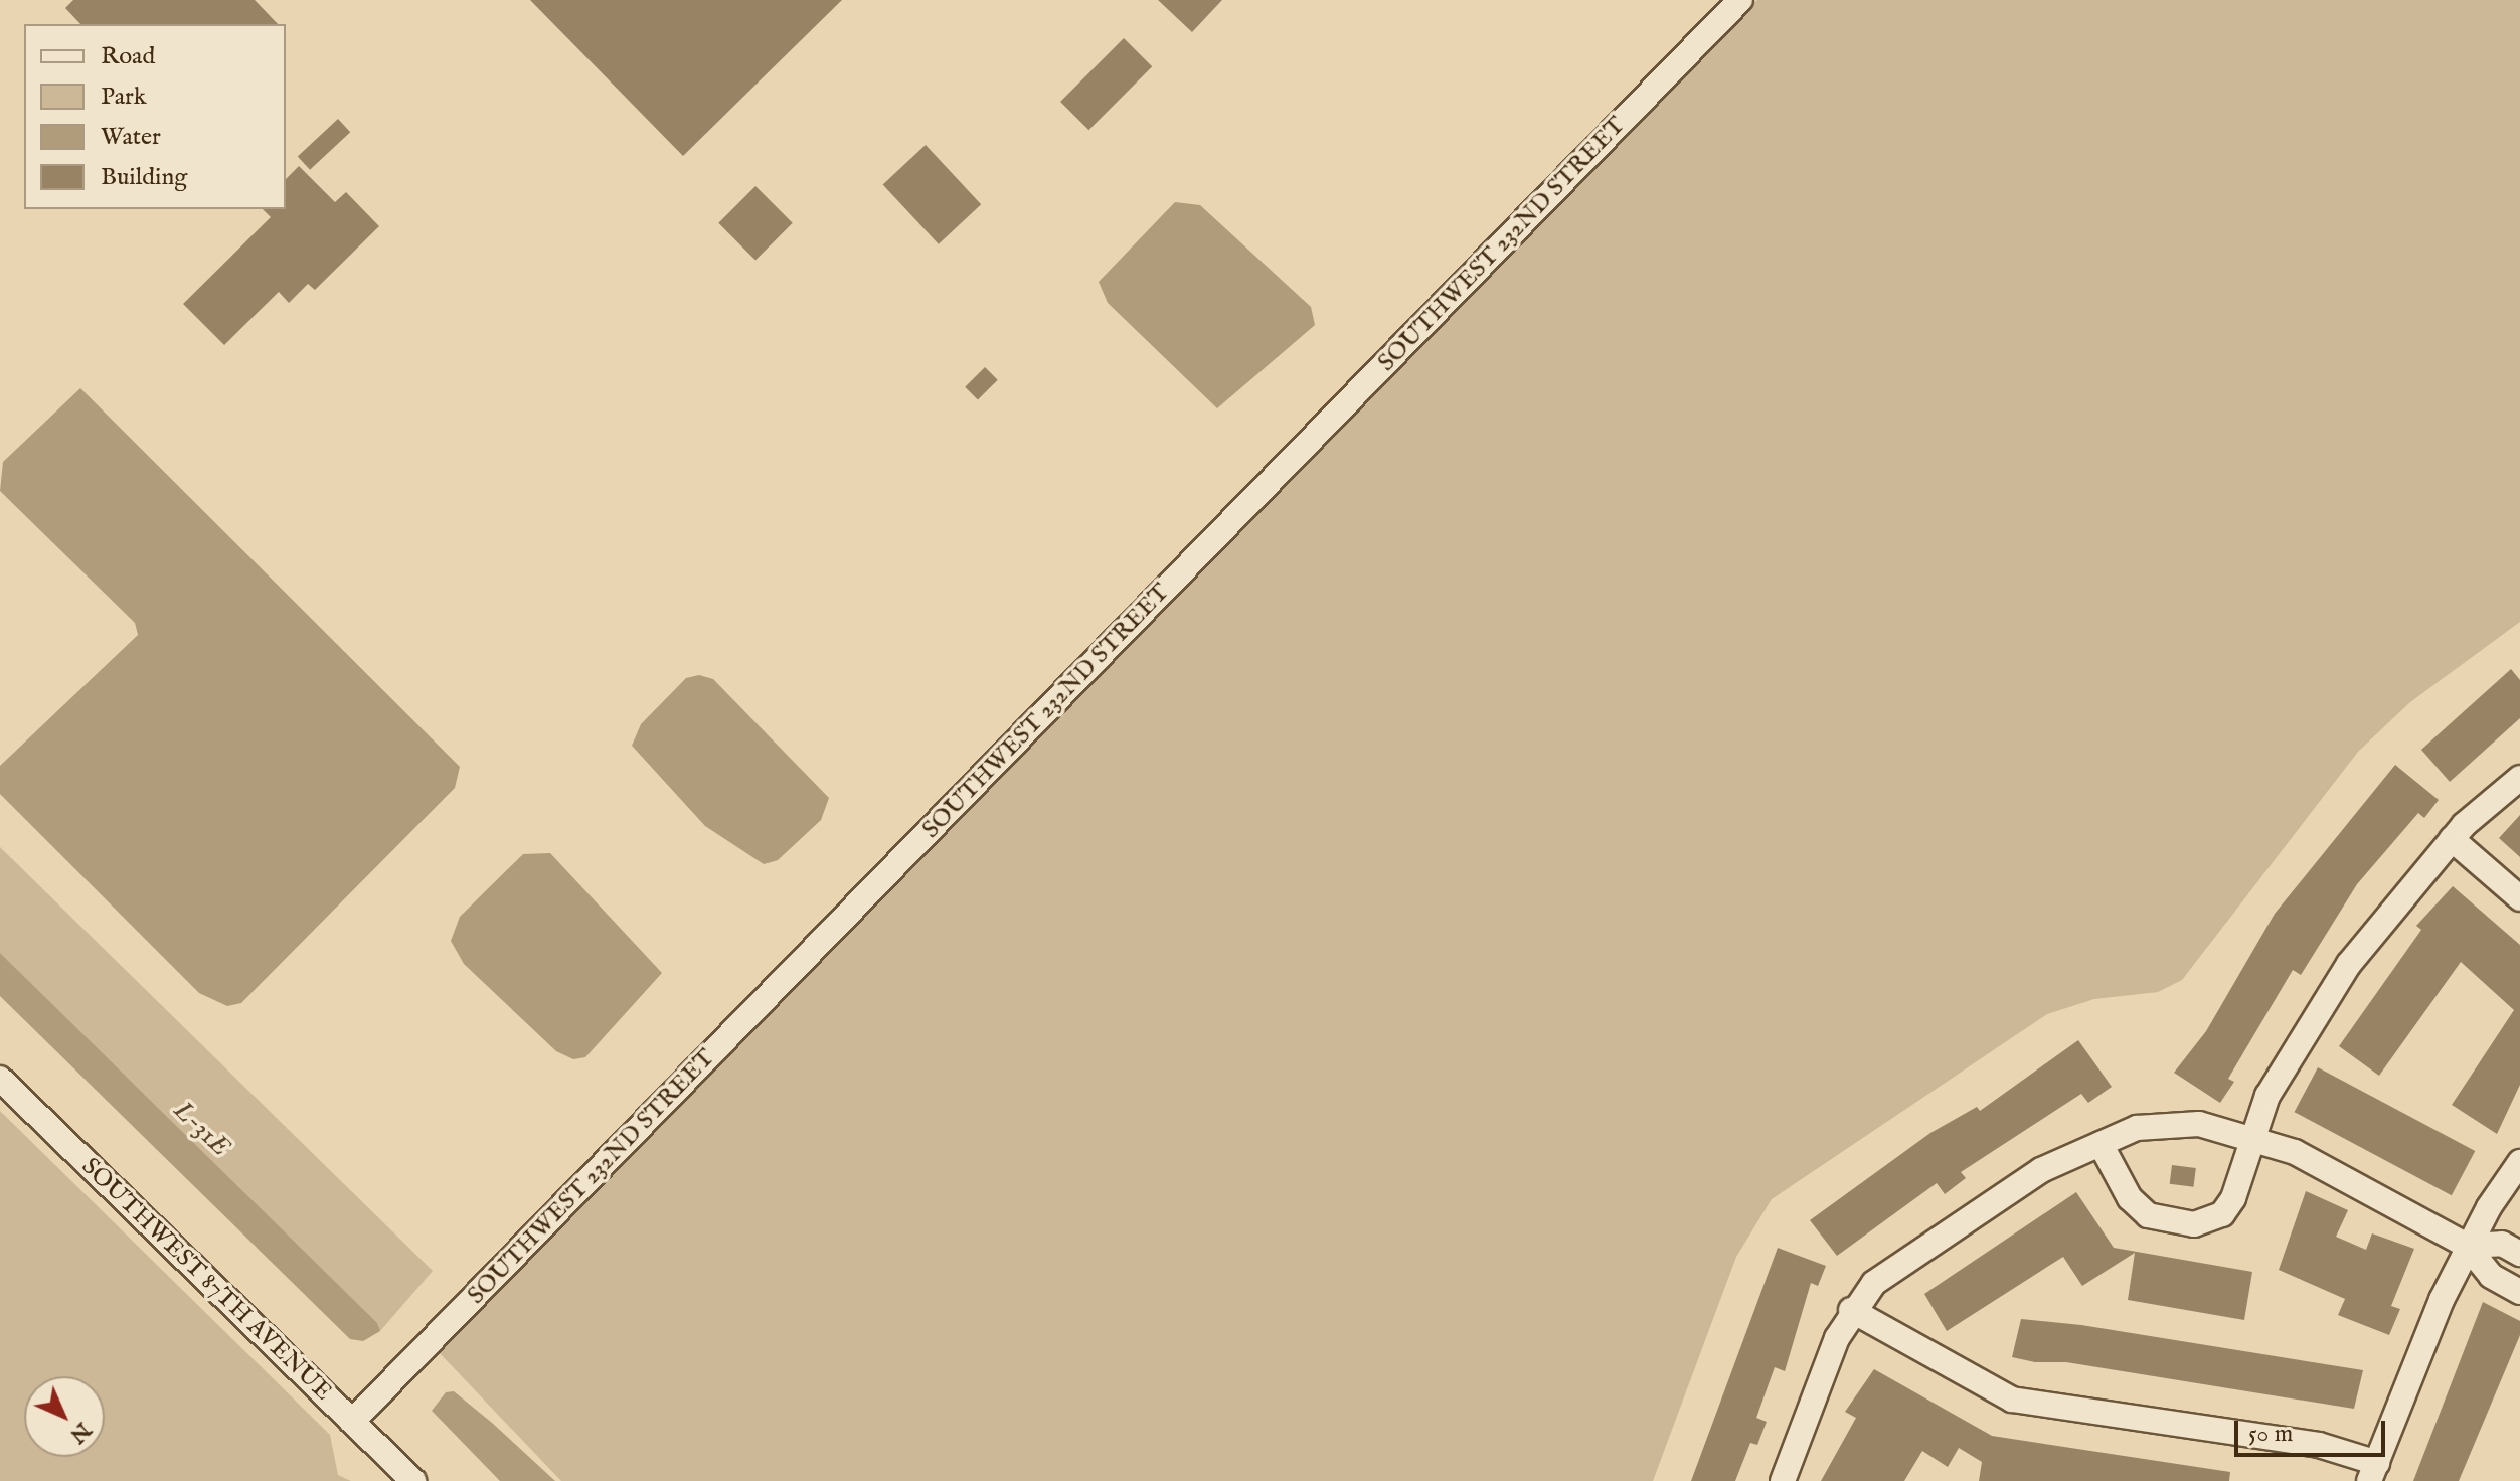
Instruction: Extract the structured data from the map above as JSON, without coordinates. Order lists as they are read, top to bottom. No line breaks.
{"streets":{"street":["SOUTHWEST 232ND STREET","SOUTHWEST 87TH AVENUE"]},"crossings":[["SOUTHWEST 232ND STREET","SOUTHWEST 87TH AVENUE"]],"water":["L-31E"],"legend":["Road","Park","Water","Building"],"scale_bar":"50 m","north":"bottom right"}
